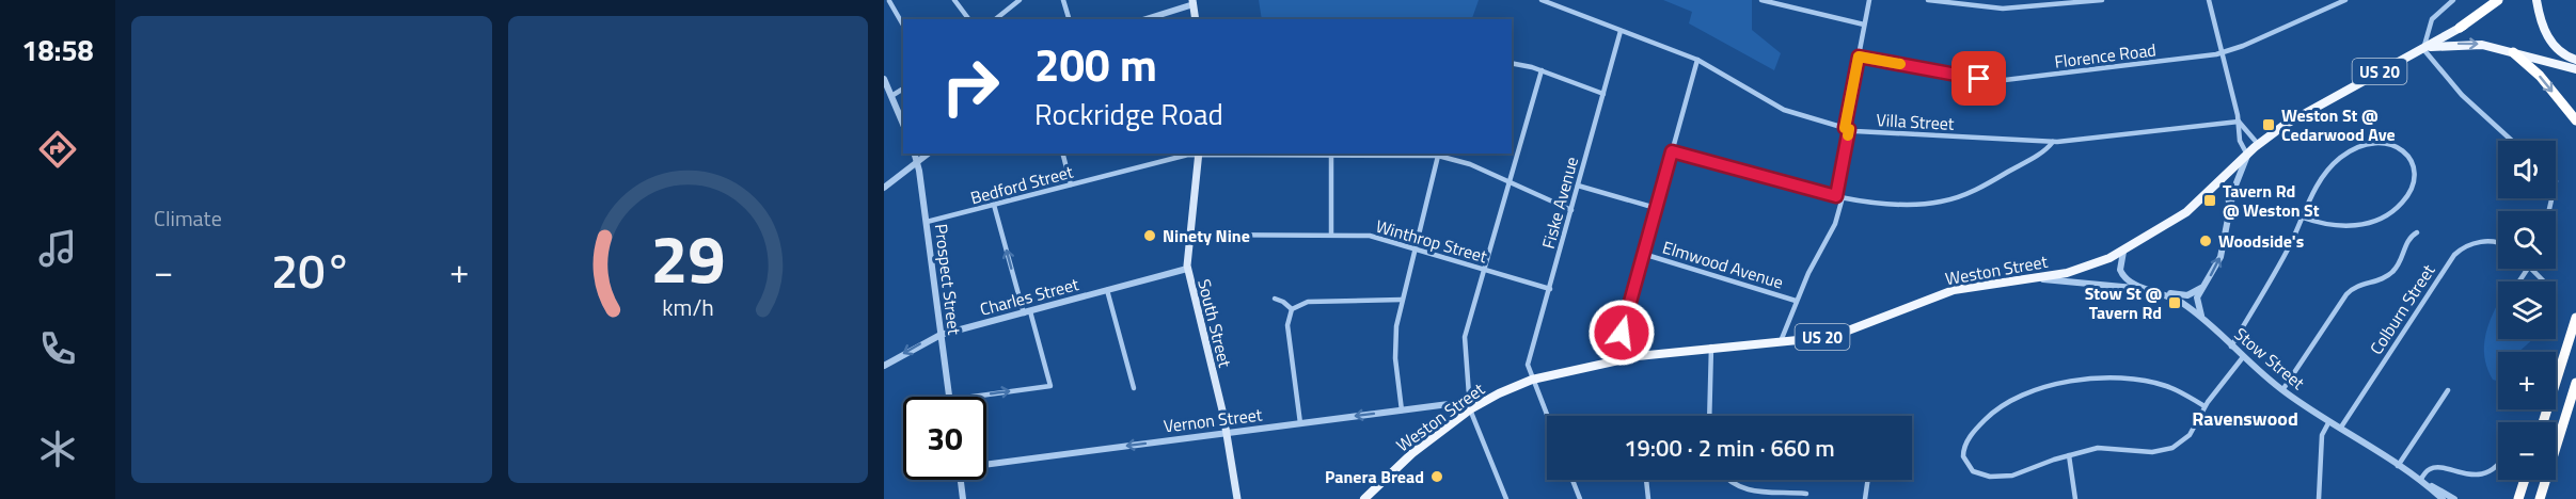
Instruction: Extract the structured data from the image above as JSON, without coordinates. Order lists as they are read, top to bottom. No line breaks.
{"streets":{"main road":["US 20","Weston Street","South Street"],"street":["Florence Road","Villa Street","Bedford Street","Fiske Avenue","Winthrop Street","Elmwood Avenue","Prospect Street","Charles Street","Colburn Street","Stow Street","Vernon Street"]},"crossings":[["Villa Street","Fiske Avenue"],["Bedford Street","Fiske Avenue"],["Bedford Street","Prospect Street"],["Bedford Street","South Street"],["Fiske Avenue","Winthrop Street"],["Fiske Avenue","Weston Street"],["Winthrop Street","South Street"],["Weston Street","Stow Street"],["Weston Street","Vernon Street"],["Prospect Street","Charles Street"],["Charles Street","South Street"],["Colburn Street","Stow Street"],["South Street","Vernon Street"]],"one_way":["Vernon Street"],"districts":["Ravenswood"],"places":{"transit":["Weston St @ Cedarwood Ave","Tavern Rd @ Weston St","Stow St @ Tavern Rd"],"other":["Ninety Nine","Woodside's","Panera Bread"]},"page":{"tabs":"18:58","tile":"Climate","turn":["200 m","Rockridge Road"],"map_buttons":["+","−"],"heat":["−","20°","+"],"limit":"30","trip":"19:00 · 2 min · 660 m","gauge":["29","km/h"]}}
